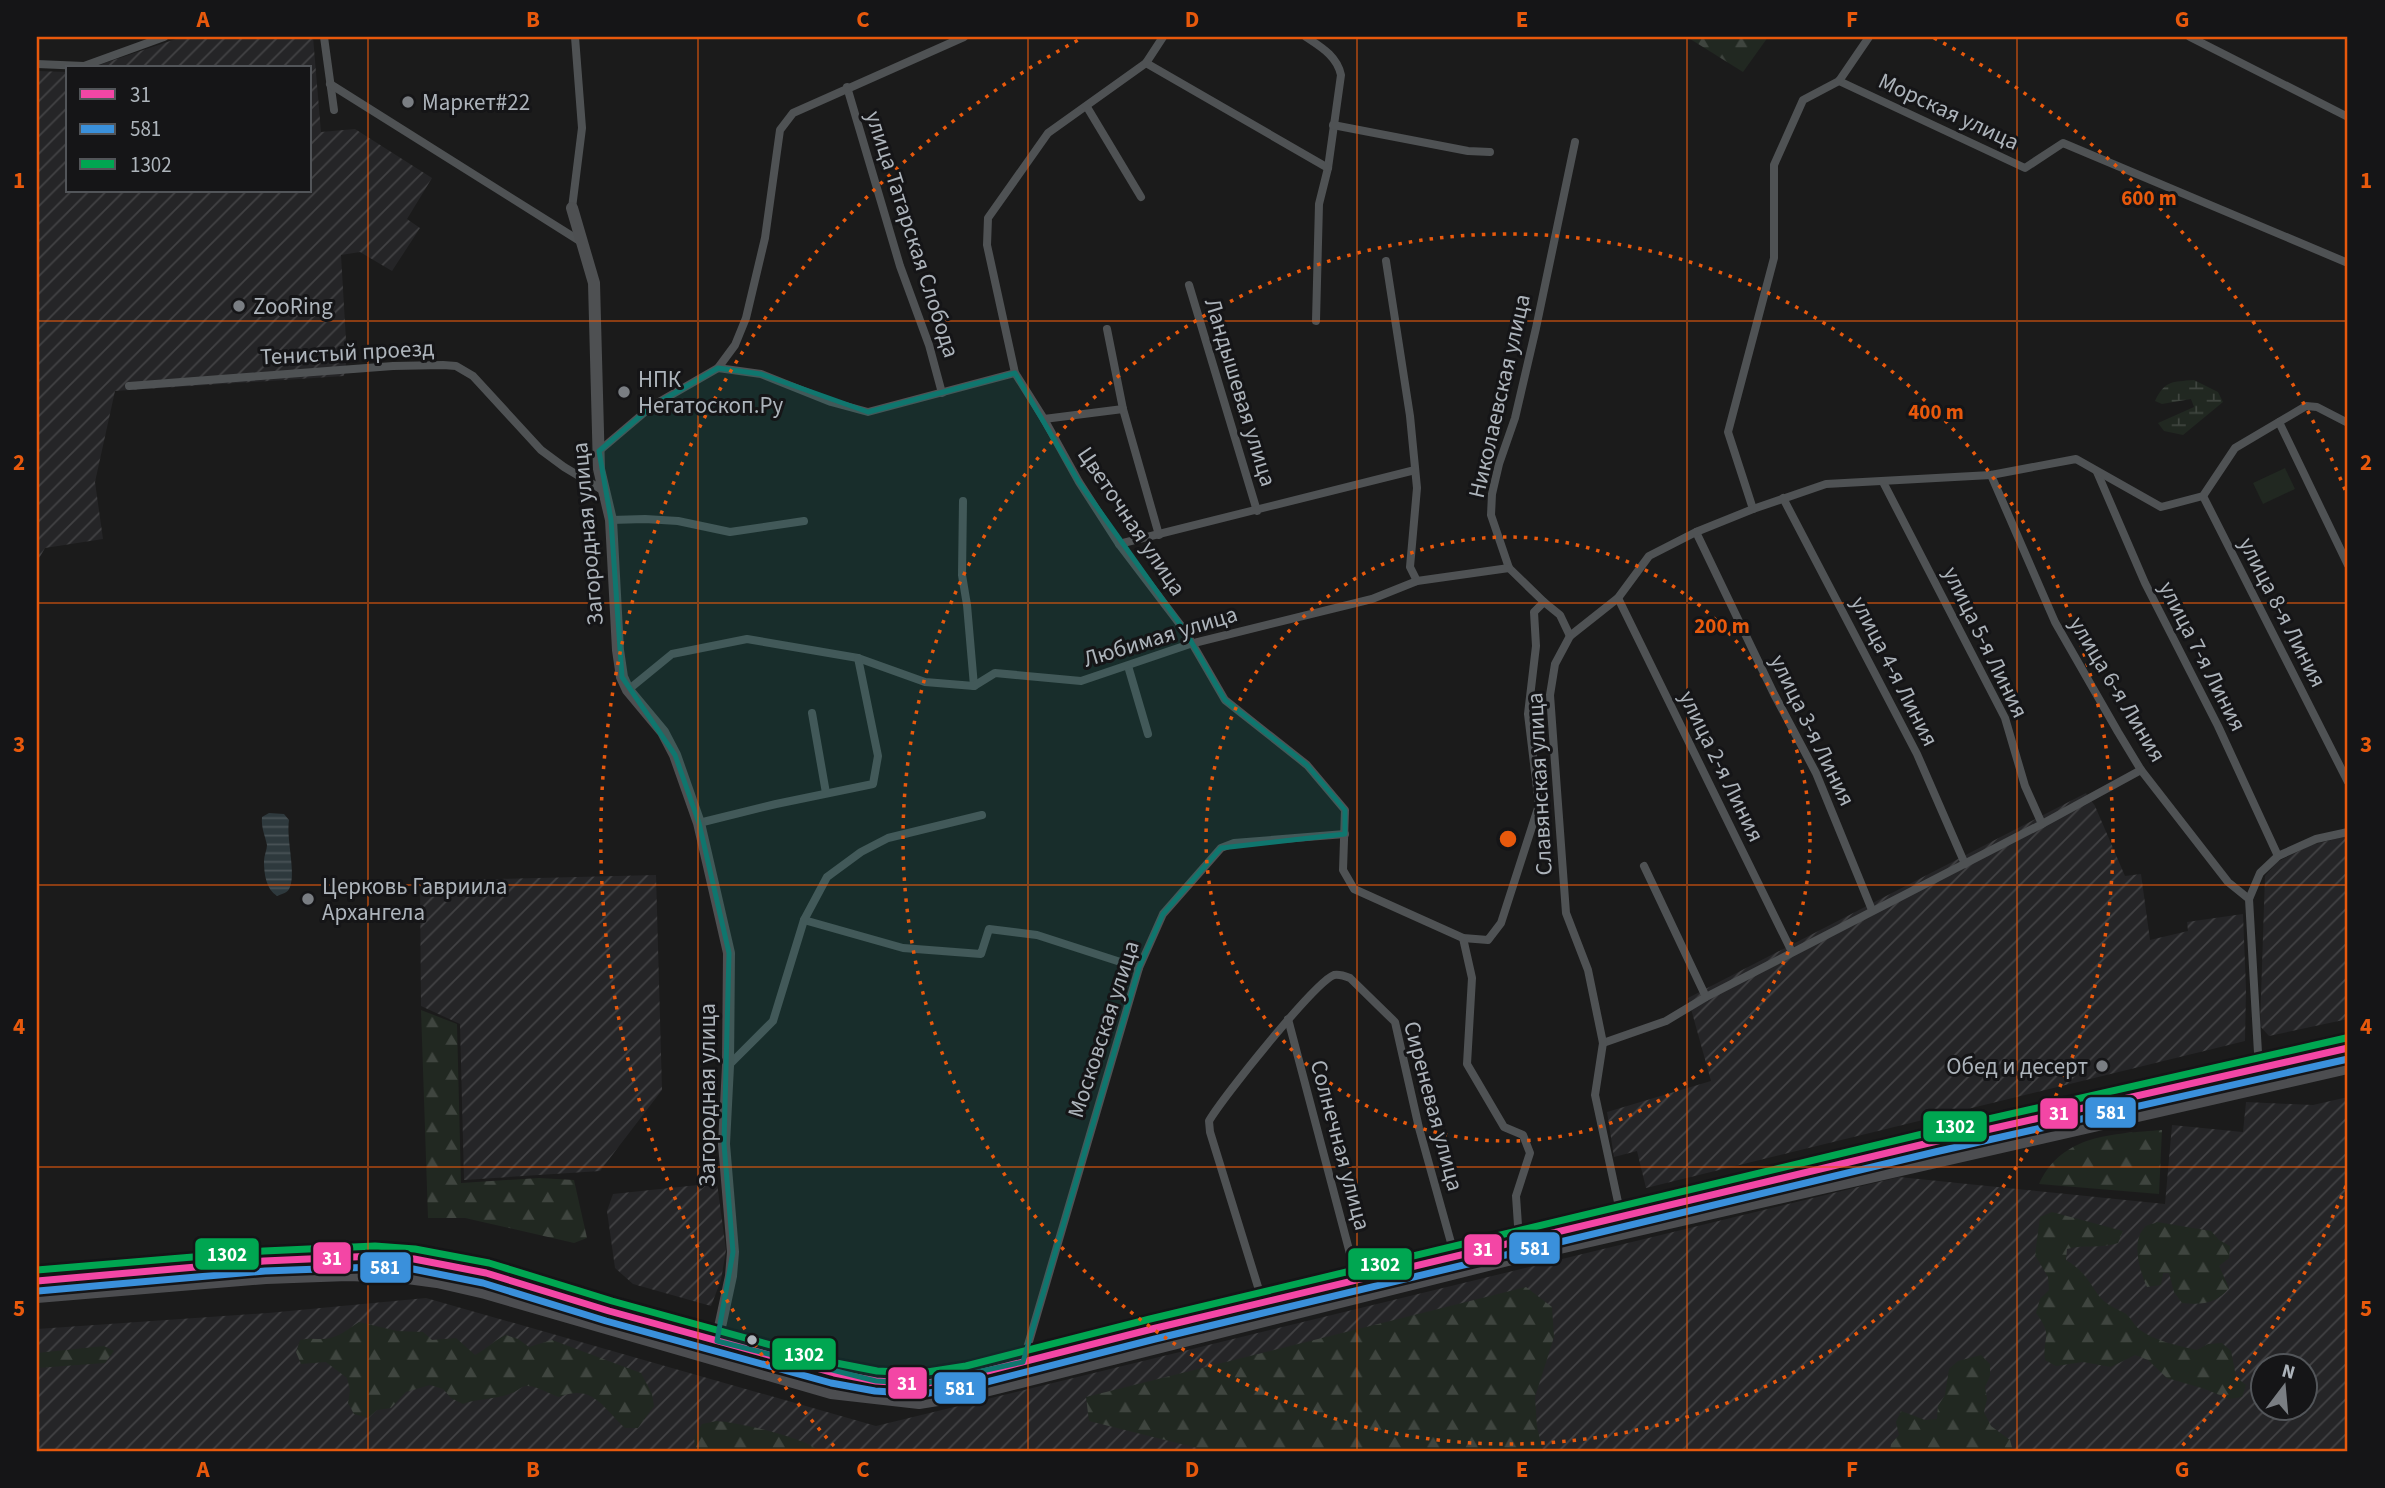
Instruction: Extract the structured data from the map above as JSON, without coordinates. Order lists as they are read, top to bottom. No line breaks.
{"streets":{"street":["Морская улица","улица Татарская Слобода","Тенистый проезд","Ландышевая улица","Николаевская улица","Цветочная улица","Загородная улица","улица 8-я Линия","Любимая улица","улица 5-я Линия","улица 7-я Линия","улица 4-я Линия","улица 6-я Линия","улица 3-я Линия","улица 2-я Линия","Славянская улица","Московская улица","Сиреневая улица","Солнечная улица"]},"crossings":[["Тенистый проезд","Загородная улица"],["Николаевская улица","Любимая улица"],["Николаевская улица","Славянская улица"],["Цветочная улица","Любимая улица"],["Цветочная улица","Московская улица"],["Загородная улица","Любимая улица"],["улица 8-я Линия","Славянская улица"],["улица 5-я Линия","Славянская улица"],["улица 7-я Линия","Славянская улица"],["улица 4-я Линия","Славянская улица"],["улица 6-я Линия","Славянская улица"],["улица 3-я Линия","Славянская улица"],["улица 2-я Линия","Славянская улица"],["Сиреневая улица","Солнечная улица"]],"places":["Маркет#22","ZooRing","НПК Негатоскоп.Ру","Церковь Гавриила Архангела","Обед и десерт"],"lines":["transit line 1302","transit line 31","transit line 581"],"legend":["31","581","1302"],"north":"top","grid":{"columns":["A","B","C","D","E","F","G"],"rows":["1","2","3","4","5"]},"rings":["600 m","400 m","200 m"]}
